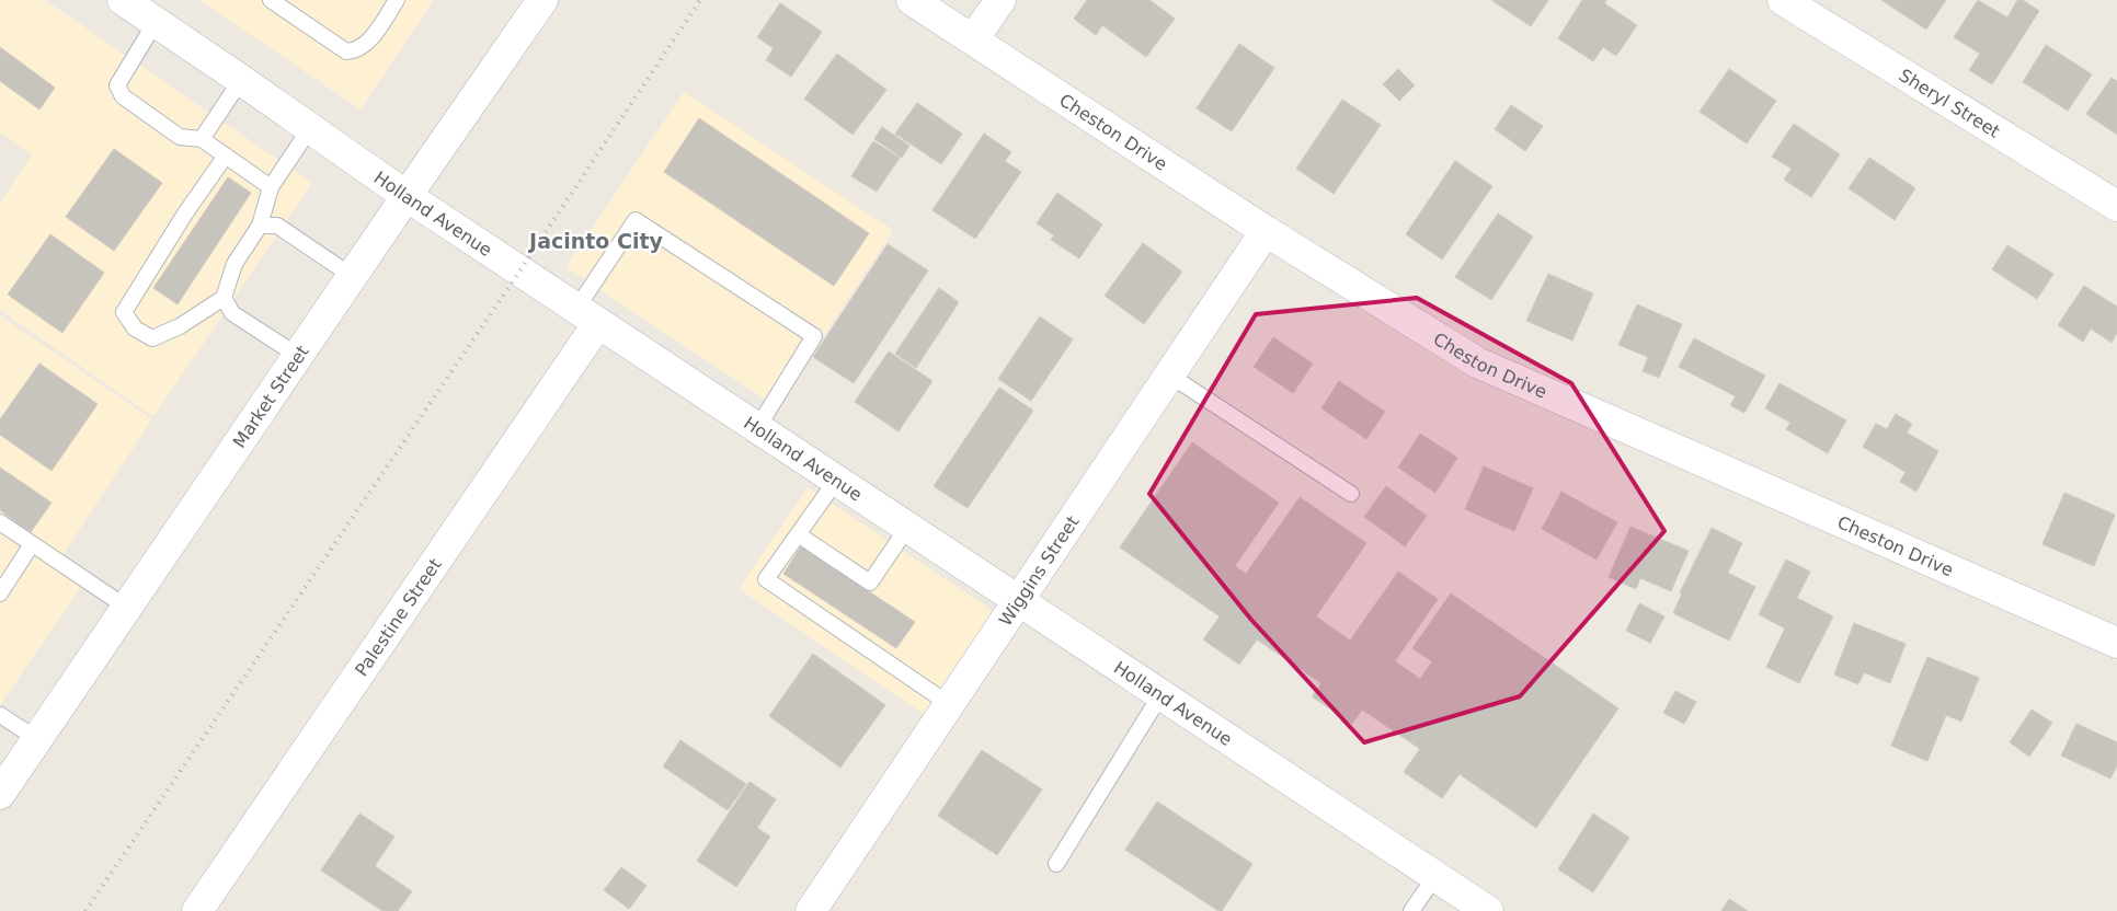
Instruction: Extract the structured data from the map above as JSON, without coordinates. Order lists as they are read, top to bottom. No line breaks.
{"streets":{"street":["Sheryl Street","Cheston Drive","Holland Avenue","Market Street","Wiggins Street","Palestine Street"]},"crossings":[["Cheston Drive","Wiggins Street"],["Holland Avenue","Market Street"],["Holland Avenue","Wiggins Street"],["Holland Avenue","Palestine Street"]],"districts":["Jacinto City"]}
